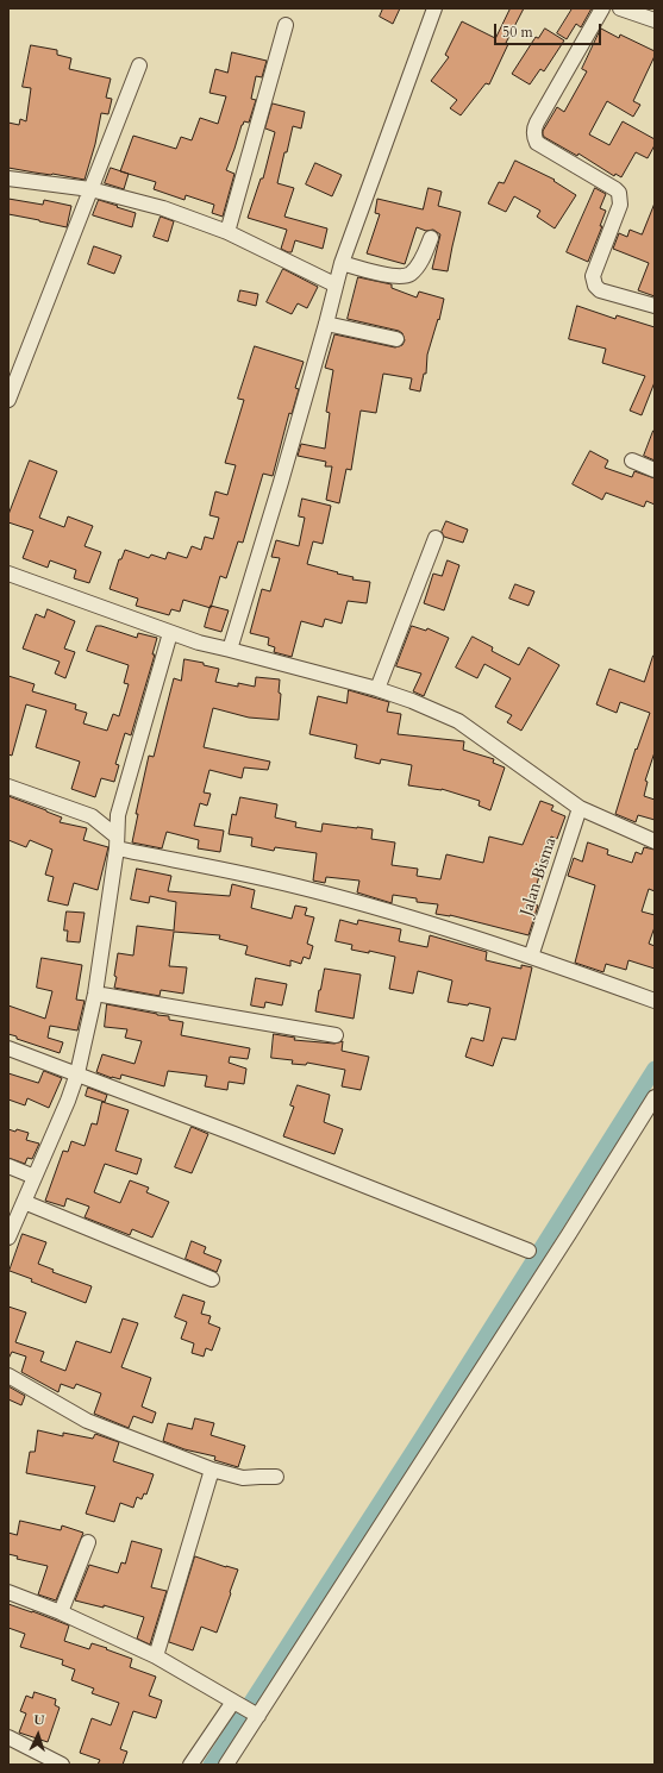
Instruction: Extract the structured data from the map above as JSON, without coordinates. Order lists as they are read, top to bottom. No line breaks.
{"streets":{"street":["Jalan Bisma"]},"scale_bar":"50 m","north":"top"}
